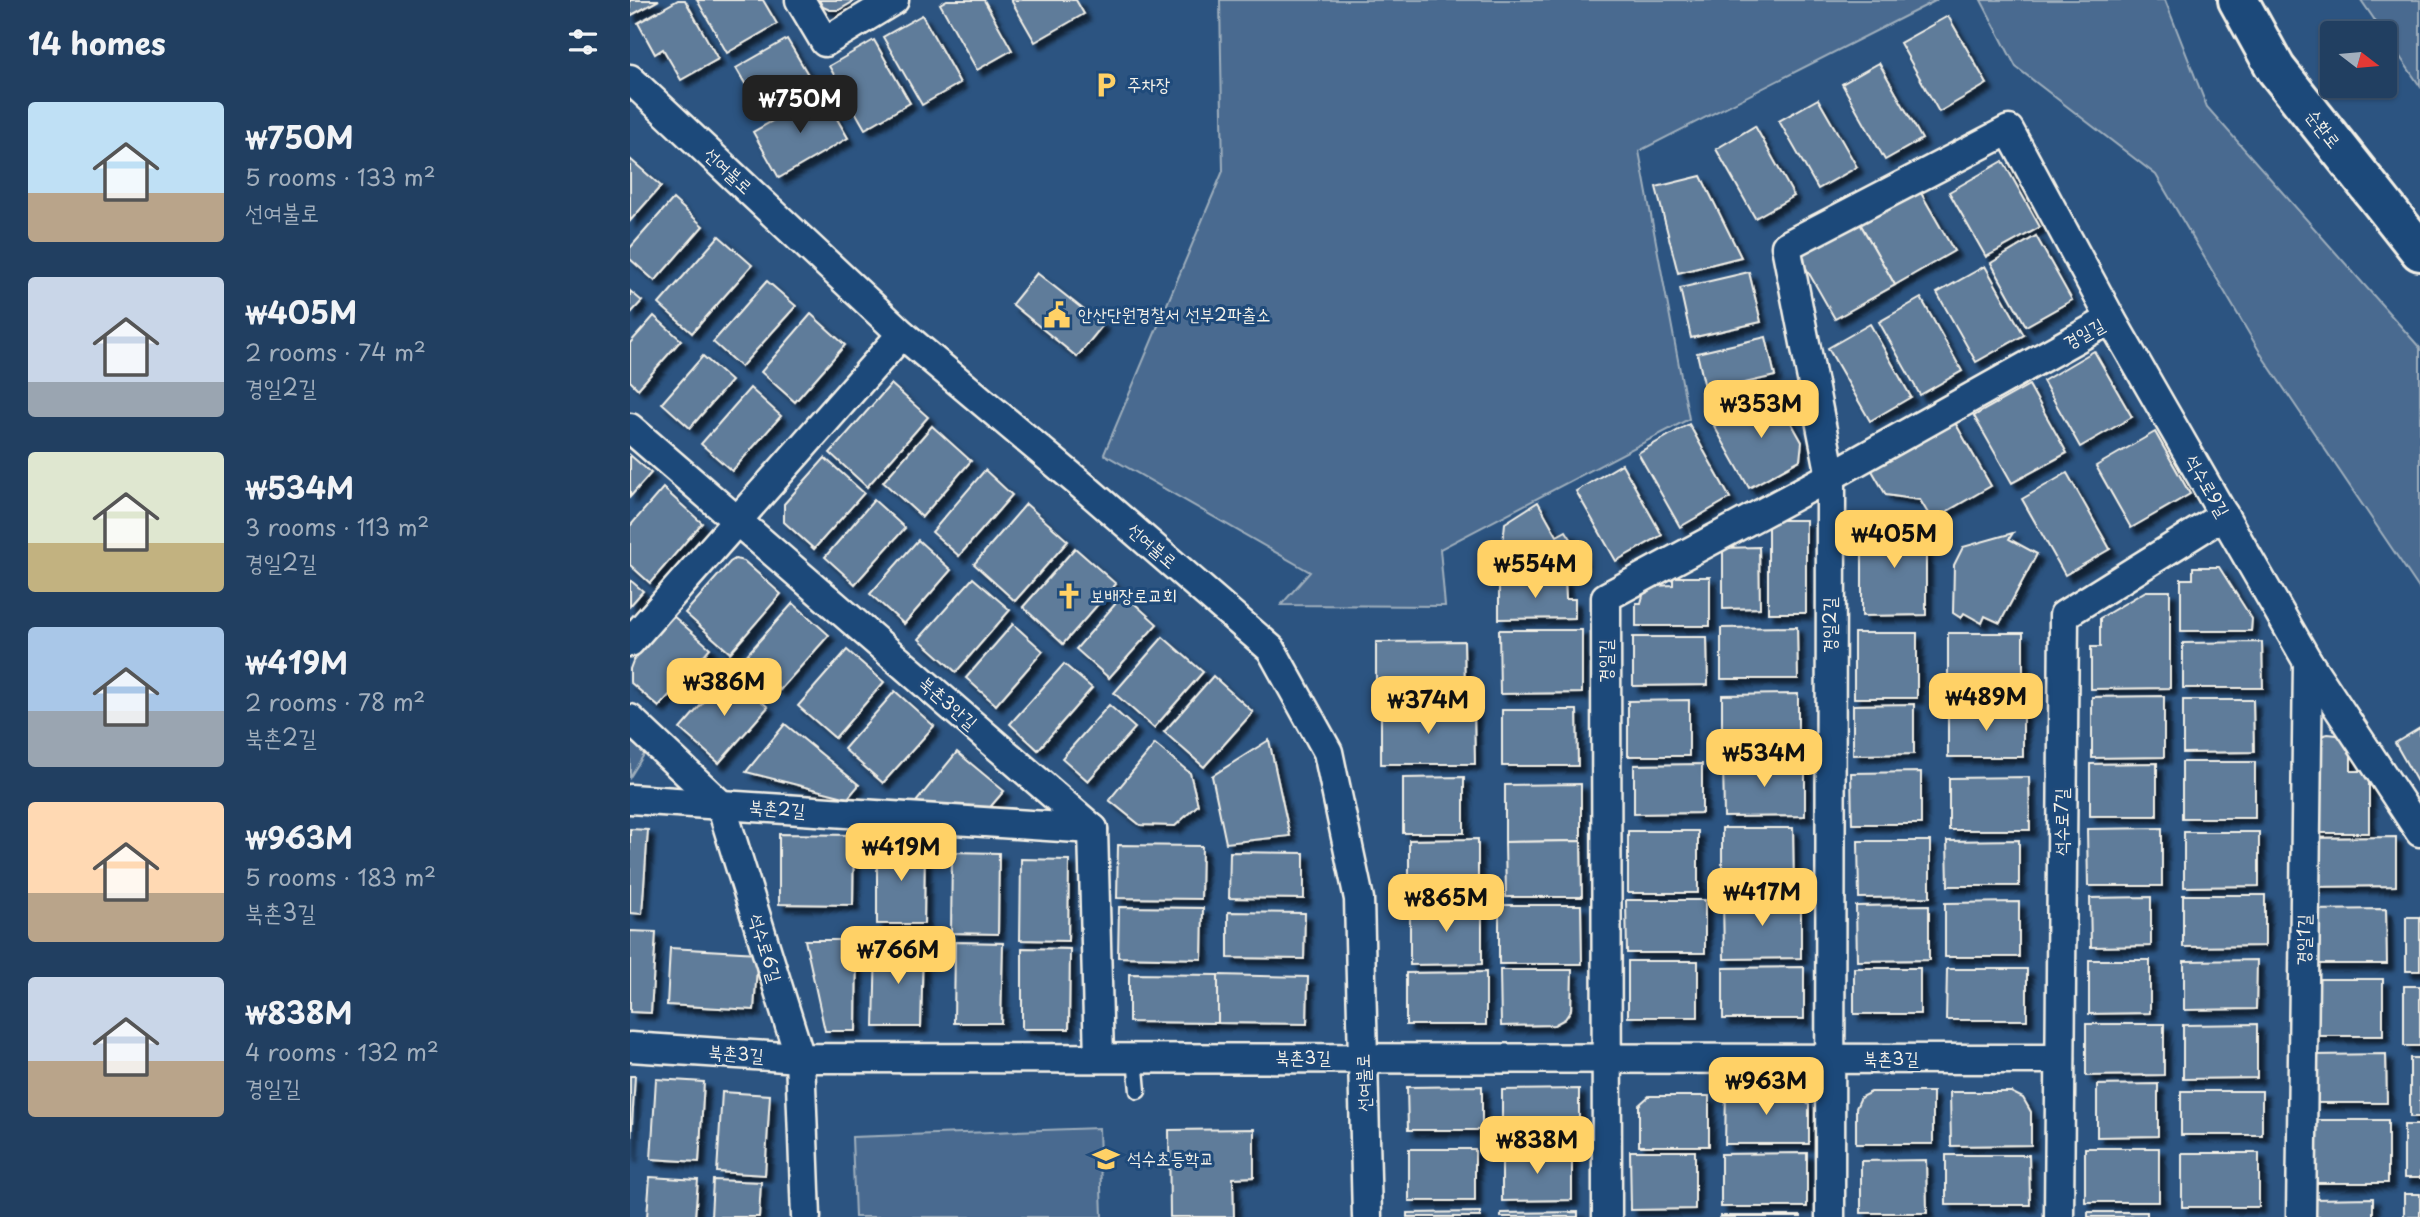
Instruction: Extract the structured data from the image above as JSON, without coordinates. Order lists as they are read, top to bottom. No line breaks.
{"streets":{"main road":["순환로"],"street":["선여불로","경일길","석수로9길","경일2길","북촌3안길","북촌2길","석수로7길","경일1길","석수로6길","북촌3길"]},"crossings":[["선여불로","북촌3길"],["경일길","석수로9길"],["경일길","경일2길"],["경일길","북촌3길"],["석수로9길","경일2길"],["석수로9길","석수로7길"],["석수로9길","경일1길"],["경일2길","북촌3길"],["북촌3안길","북촌2길"],["북촌2길","석수로6길"],["석수로7길","북촌3길"],["석수로6길","북촌3길"]],"places":{"parking":["주차장"],"public building":["안산단원경찰서 선부2파출소"],"church":["보배장로교회"],"school or university":["석수초등학교"]},"north":"right","page":{"heading":"14 homes","price":["₩750M","₩353M","₩405M","₩554M","₩386M","₩489M","₩374M","₩534M","₩419M","₩417M","₩865M","₩766M","₩963M","₩838M"],"list":[{"name":"₩750M","note":"5 rooms · 133 m² · 선여불로"},{"name":"₩405M","note":"2 rooms · 74 m² · 경일2길"},{"name":"₩534M","note":"3 rooms · 113 m² · 경일2길"},{"name":"₩419M","note":"2 rooms · 78 m² · 북촌2길"},{"name":"₩963M","note":"5 rooms · 183 m² · 북촌3길"},{"name":"₩838M","note":"4 rooms · 132 m² · 경일길"}]}}
